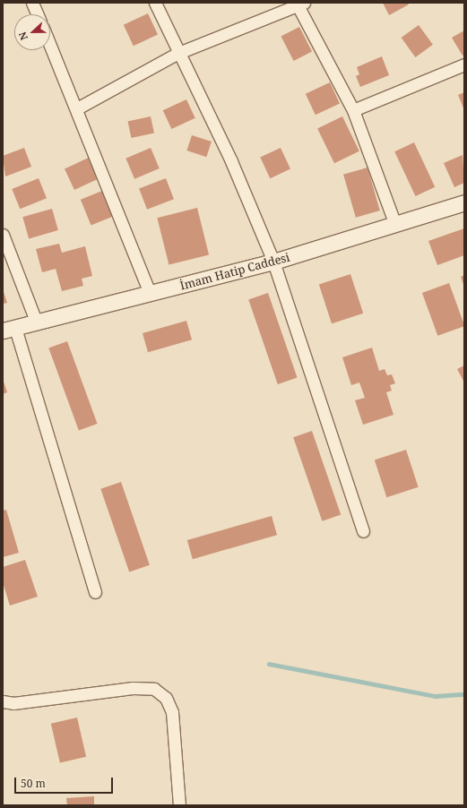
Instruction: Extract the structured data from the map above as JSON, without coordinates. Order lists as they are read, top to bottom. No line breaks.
{"streets":{"street":["İmam Hatip Caddesi"]},"scale_bar":"50 m","north":"left"}
